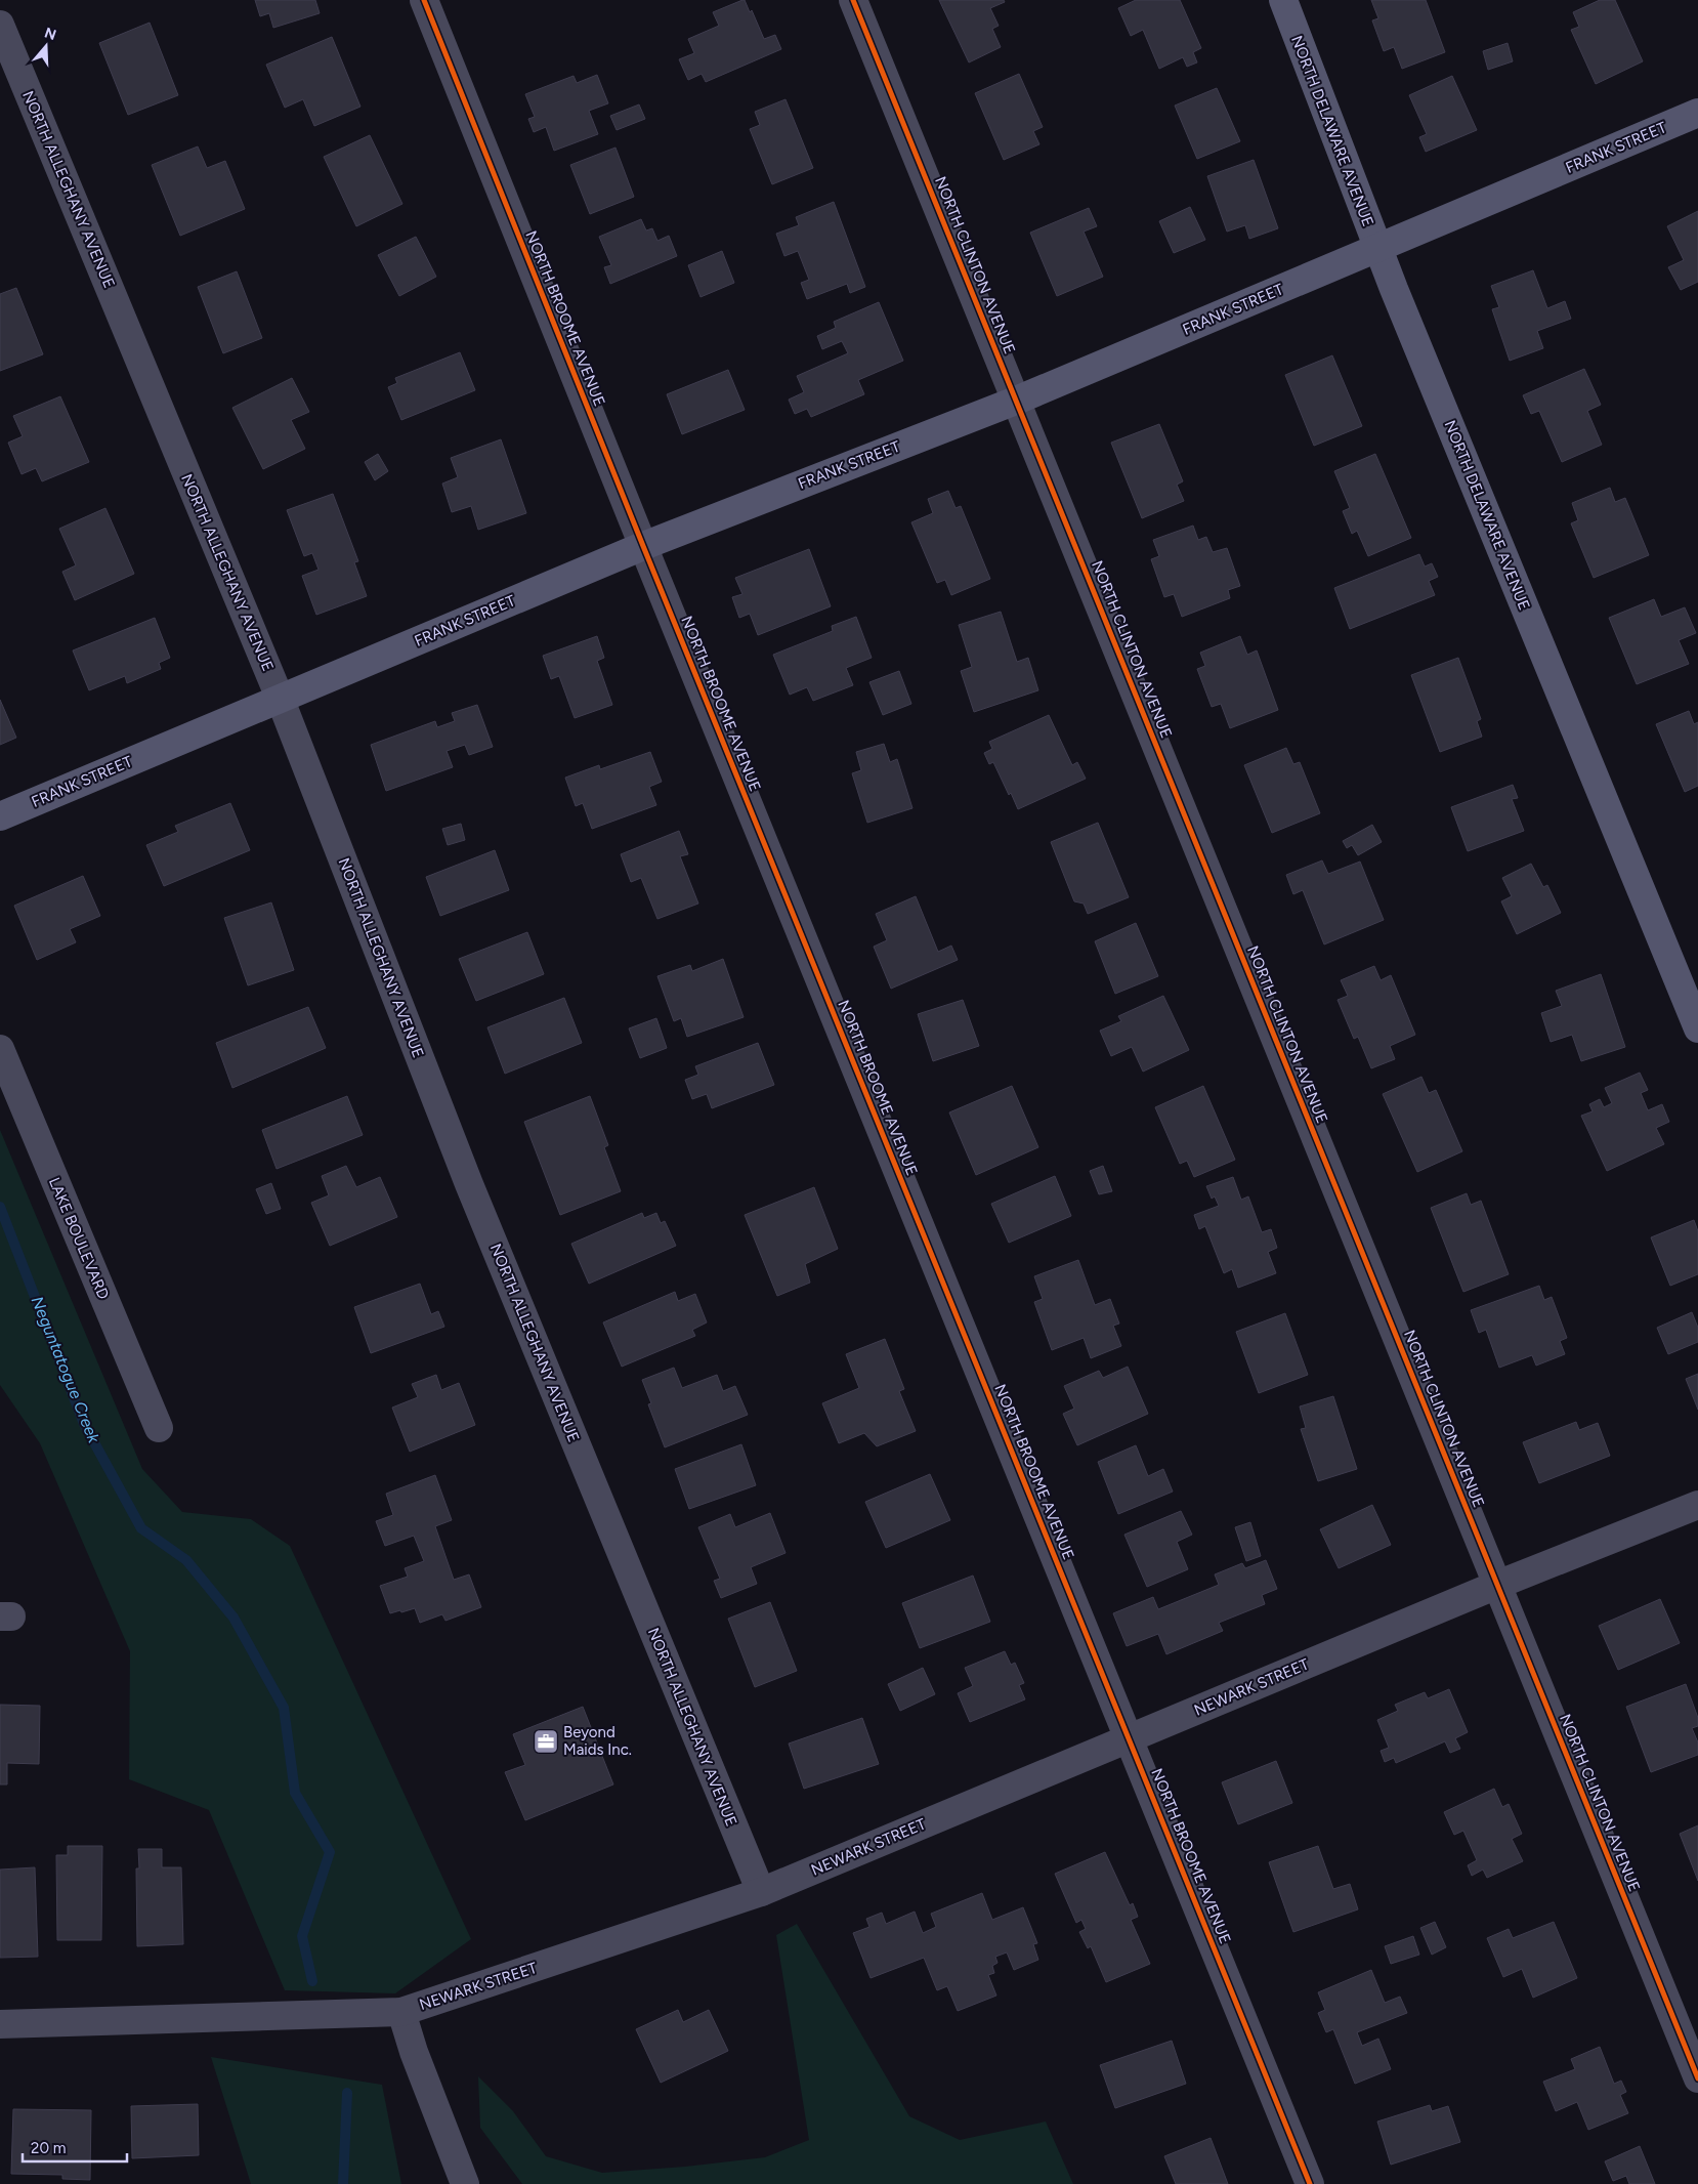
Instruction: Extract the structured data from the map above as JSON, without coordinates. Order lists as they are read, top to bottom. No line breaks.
{"streets":{"street":["NORTH DELAWARE AVENUE","FRANK STREET","NORTH ALLEGHANY AVENUE","NORTH CLINTON AVENUE","NORTH BROOME AVENUE","LAKE BOULEVARD","NEWARK STREET"]},"crossings":[["NORTH DELAWARE AVENUE","FRANK STREET"],["FRANK STREET","NORTH ALLEGHANY AVENUE"],["FRANK STREET","NORTH CLINTON AVENUE"],["FRANK STREET","NORTH BROOME AVENUE"],["NORTH ALLEGHANY AVENUE","NEWARK STREET"],["NORTH CLINTON AVENUE","NEWARK STREET"],["NORTH BROOME AVENUE","NEWARK STREET"]],"water":["Neguntatogue Creek"],"places":{"office":["Beyond Maids Inc."]},"scale_bar":"20 m","north":"top"}
